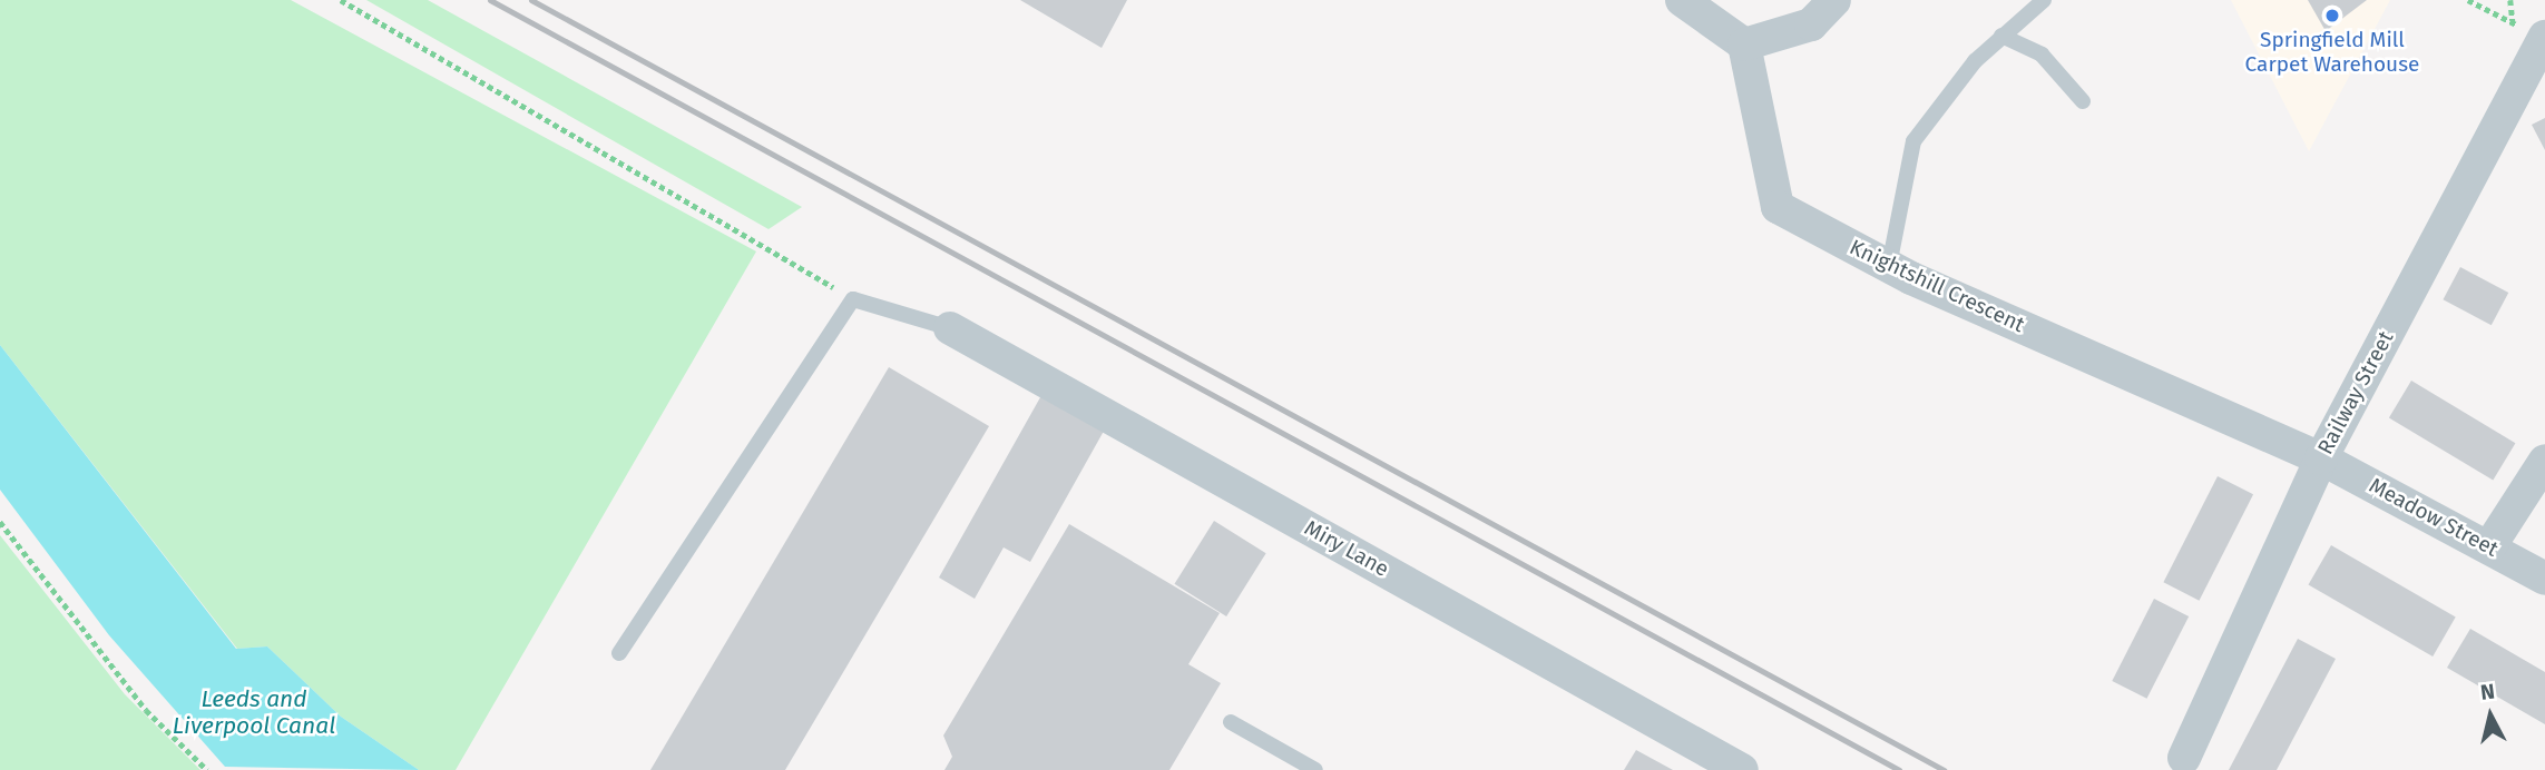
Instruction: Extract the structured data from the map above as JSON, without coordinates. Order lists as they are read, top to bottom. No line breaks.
{"streets":{"street":["Knightshill Crescent","Railway Street","Meadow Street","Miry Lane"]},"crossings":[["Knightshill Crescent","Railway Street"],["Knightshill Crescent","Meadow Street"],["Railway Street","Meadow Street"]],"water":["Leeds and Liverpool Canal"],"places":["Springfield Mill Carpet Warehouse"],"north":"top"}
